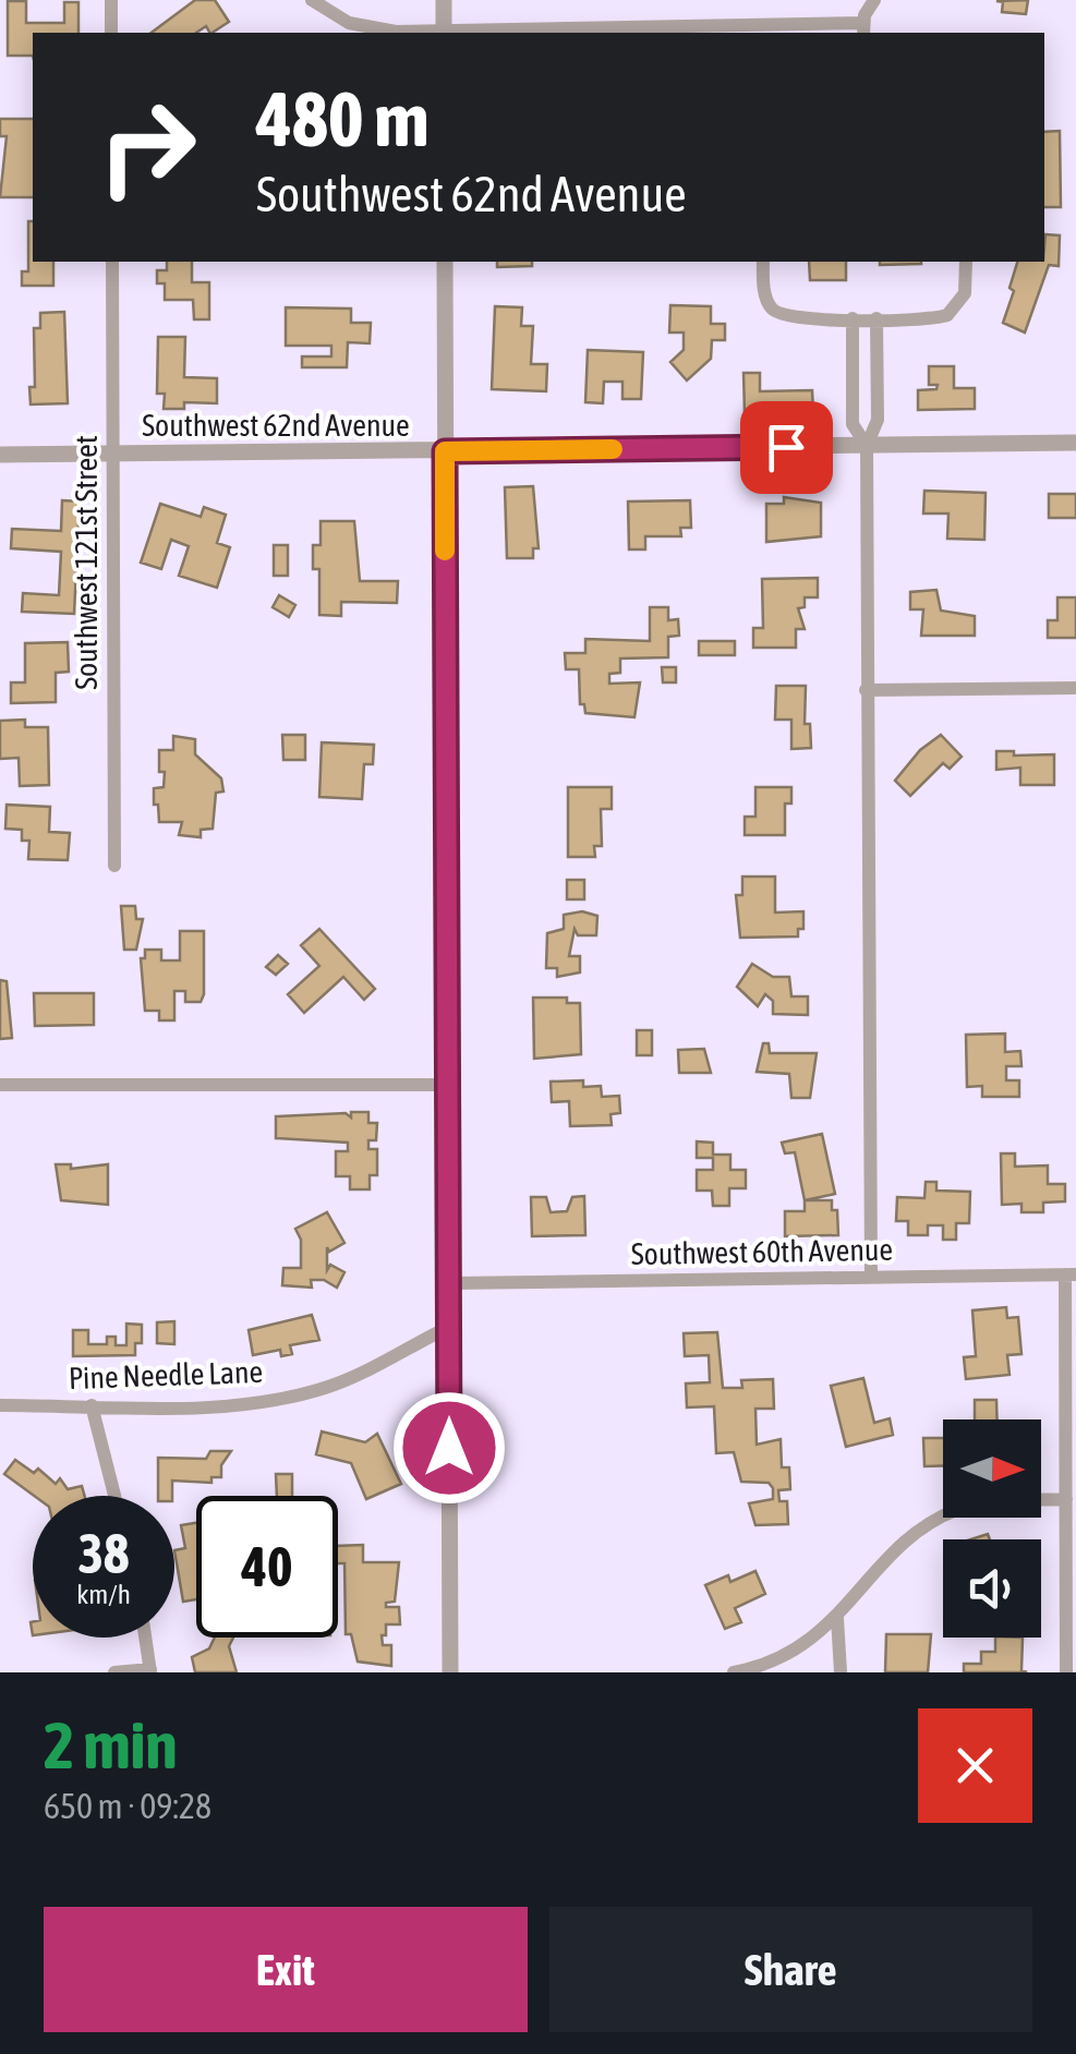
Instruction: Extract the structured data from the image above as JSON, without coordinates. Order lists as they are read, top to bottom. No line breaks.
{"streets":{"street":["Southwest 62nd Avenue","Southwest 121st Street","Southwest 60th Avenue","Pine Needle Lane"]},"crossings":[["Southwest 62nd Avenue","Southwest 121st Street"]],"north":"right","page":{"turn":["480 m","Southwest 62nd Avenue"],"speed":"38 km/h","limit":"40","heading":["2 min","650 m · 09:28"],"buttons":["Exit","Share"]}}
